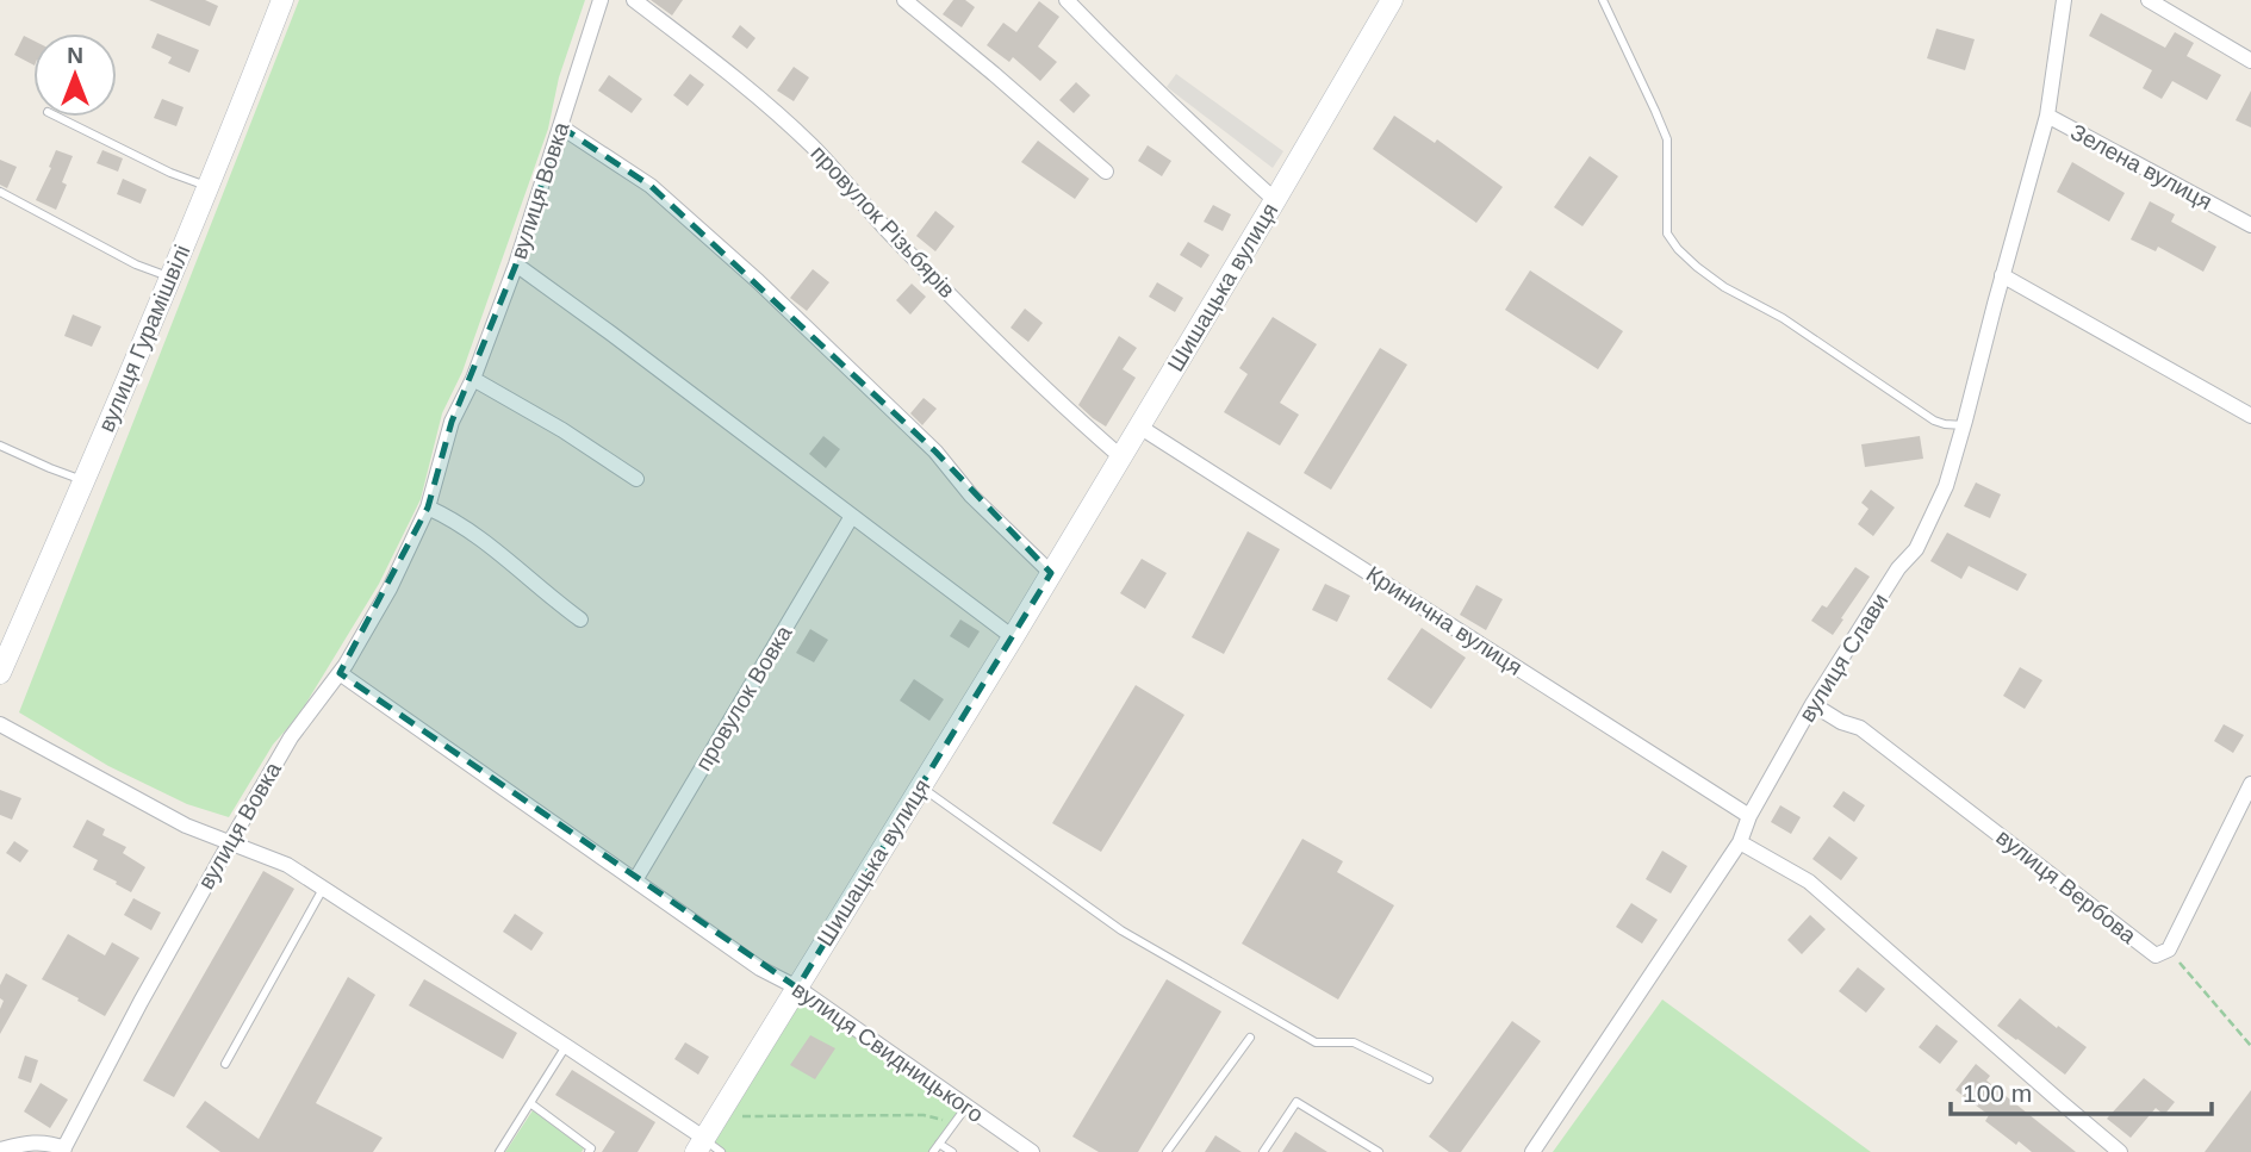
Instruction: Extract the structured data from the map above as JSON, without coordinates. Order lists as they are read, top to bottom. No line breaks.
{"streets":{"street":["Зелена вулиця","вулиця Вовка","провулок Різьбярів","Шишацька вулиця","вулиця Гурамішвілі","Кринична вулиця","вулиця Слави","провулок Вовка","вулиця Вербова","вулиця Свидницького"]},"crossings":[["Зелена вулиця","вулиця Слави"],["вулиця Вовка","вулиця Свидницького"],["провулок Різьбярів","Шишацька вулиця"],["Шишацька вулиця","Кринична вулиця"],["Шишацька вулиця","вулиця Свидницького"],["Кринична вулиця","вулиця Слави"],["вулиця Слави","вулиця Вербова"],["провулок Вовка","вулиця Свидницького"]],"scale_bar":"100 m","north":"top"}
